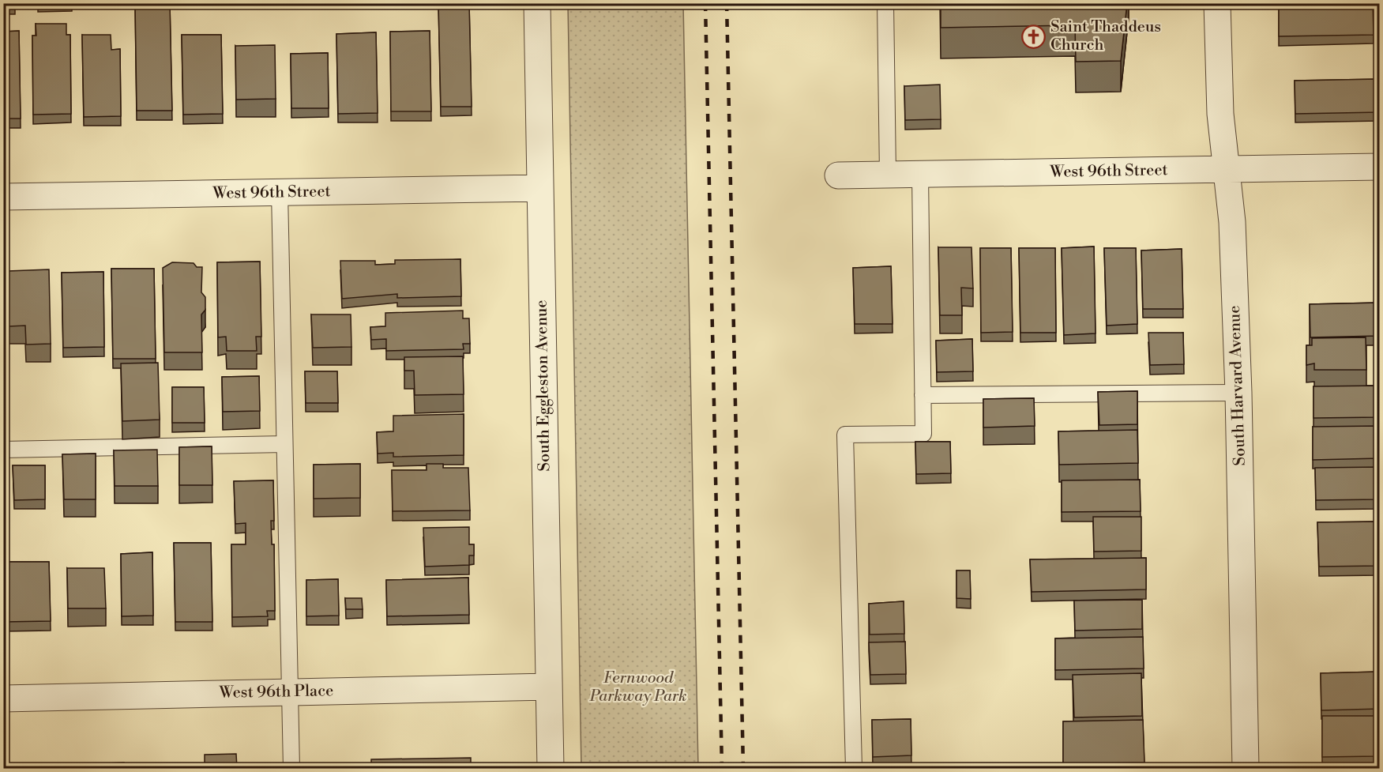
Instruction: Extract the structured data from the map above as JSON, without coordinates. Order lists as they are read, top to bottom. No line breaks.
{"streets":{"street":["West 96th Street","South Eggleston Avenue","South Harvard Avenue","West 96th Place"]},"crossings":[["West 96th Street","South Eggleston Avenue"],["West 96th Street","South Harvard Avenue"],["South Eggleston Avenue","West 96th Place"]],"parks":["Fernwood Parkway Park"],"places":{"church":["Saint Thaddeus Church"]}}
